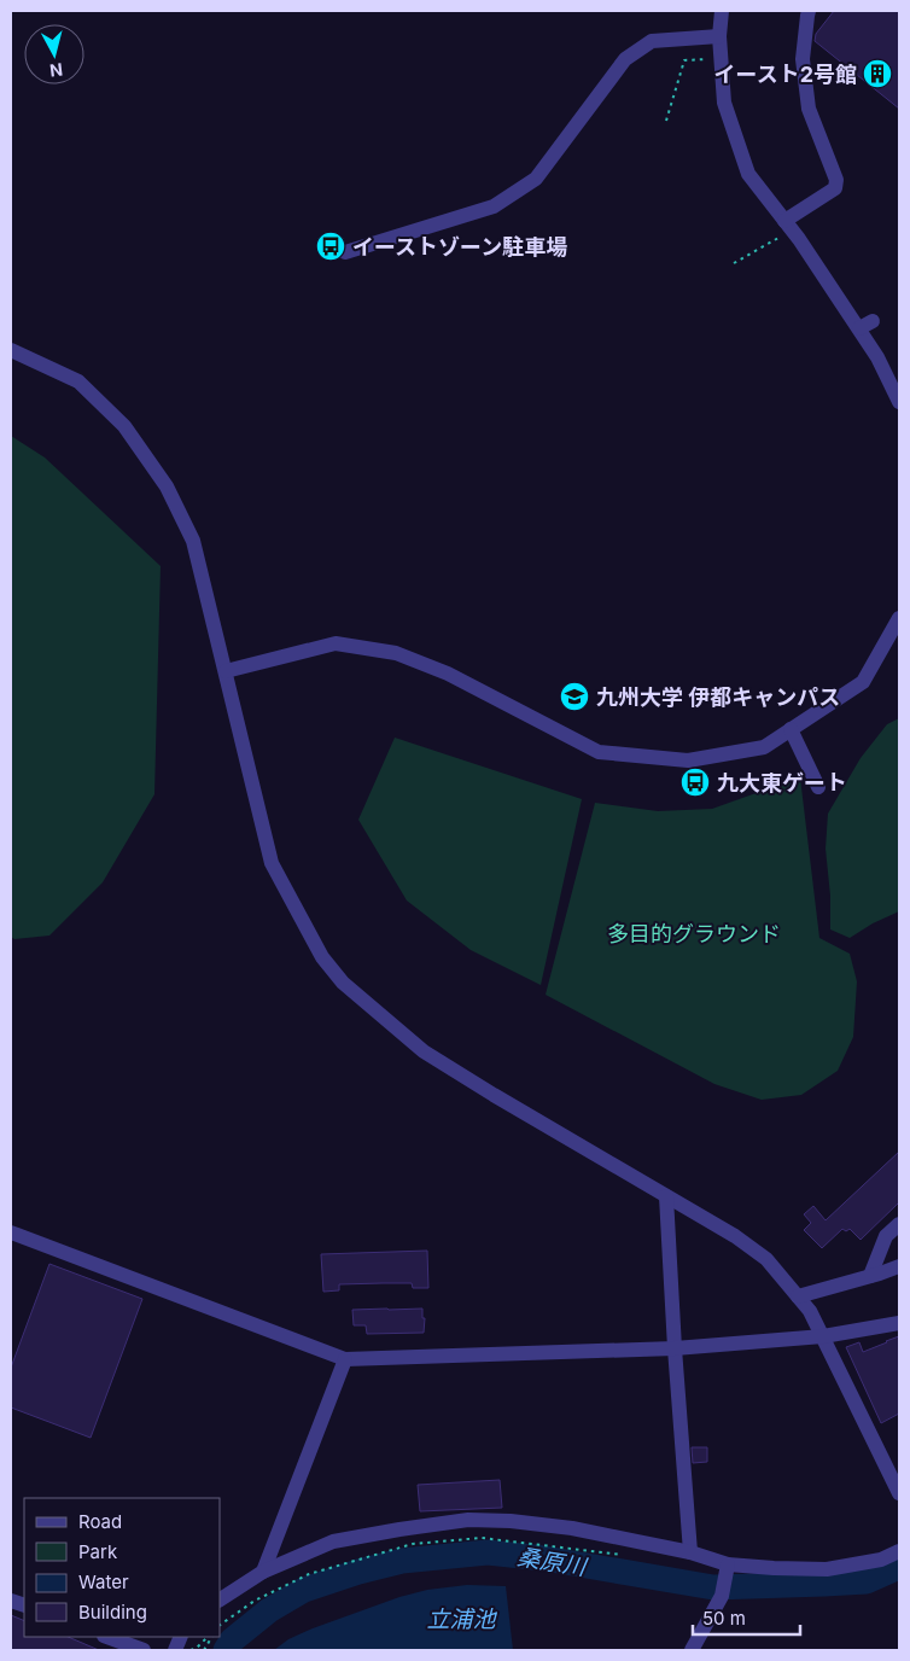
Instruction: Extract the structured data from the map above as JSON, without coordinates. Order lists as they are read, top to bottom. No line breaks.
{"water":["桑原川","立浦池"],"parks":["多目的グラウンド"],"places":{"building":["イースト2号館"],"bus stop":["イーストゾーン駐車場","九大東ゲート"],"school or university":["九州大学 伊都キャンパス"]},"legend":["Road","Park","Water","Building"],"scale_bar":"50 m","north":"bottom"}
